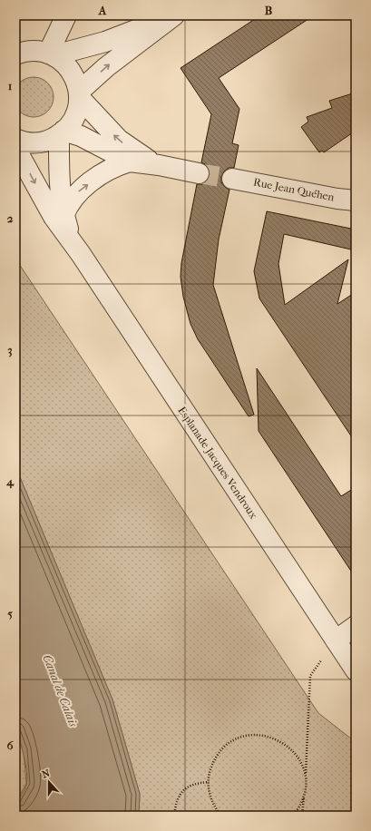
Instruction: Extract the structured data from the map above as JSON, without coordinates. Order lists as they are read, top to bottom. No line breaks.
{"streets":{"street":["Rue Jean Quéhen","Esplanade Jacques Vendroux"]},"water":["Canal de Calais"],"north":"top","grid":{"columns":["A","B"],"rows":["1","2","3","4","5","6"]}}
